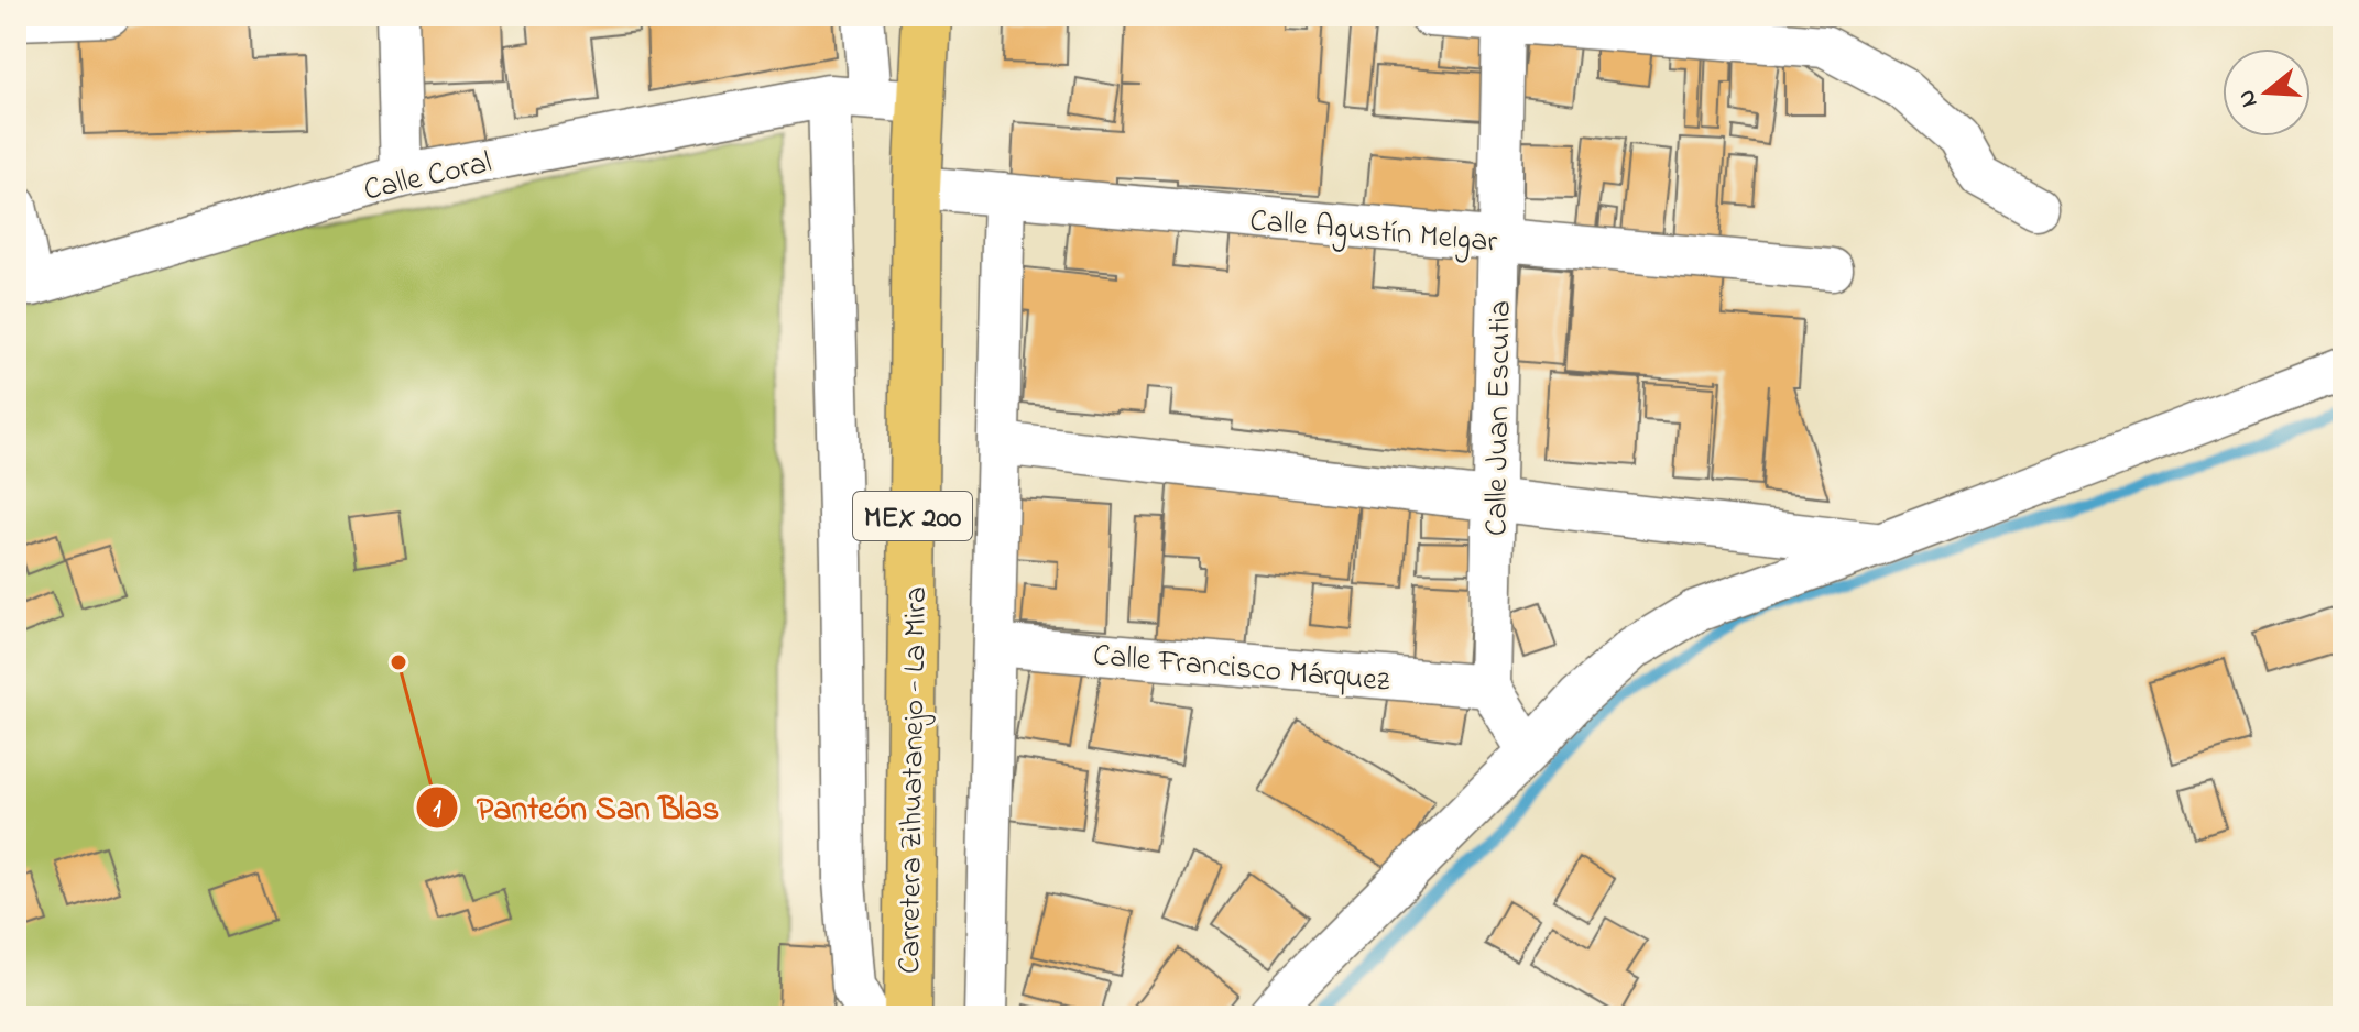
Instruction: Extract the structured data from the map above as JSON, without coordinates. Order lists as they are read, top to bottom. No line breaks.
{"streets":{"highway":["MEX 200","Carretera Zihuatanejo - La Mira"],"street":["Calle Coral","Calle Agustín Melgar","Calle Juan Escutia","Calle Francisco Márquez"]},"crossings":[["Calle Coral","Carretera Zihuatanejo - La Mira"],["Calle Agustín Melgar","Calle Juan Escutia"],["Calle Agustín Melgar","Carretera Zihuatanejo - La Mira"],["Calle Juan Escutia","Calle Francisco Márquez"]],"places":["Panteón San Blas"],"north":"left"}
